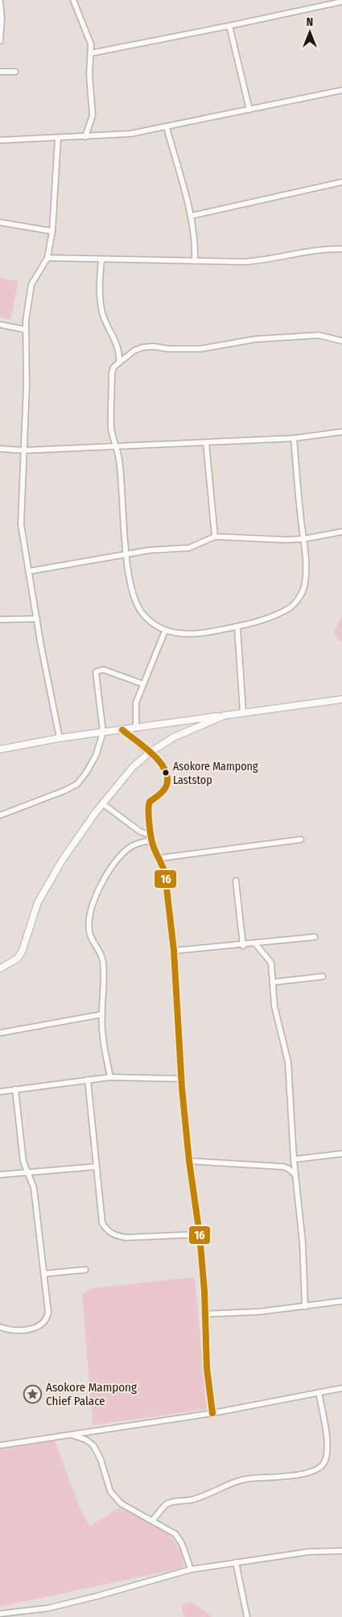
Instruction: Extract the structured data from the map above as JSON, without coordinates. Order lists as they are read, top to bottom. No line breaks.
{"places":{"other":["Asokore Mampong Laststop"],"place":["Asokore Mampong Chief Palace"]},"lines":["transit line 16"],"north":"top"}
